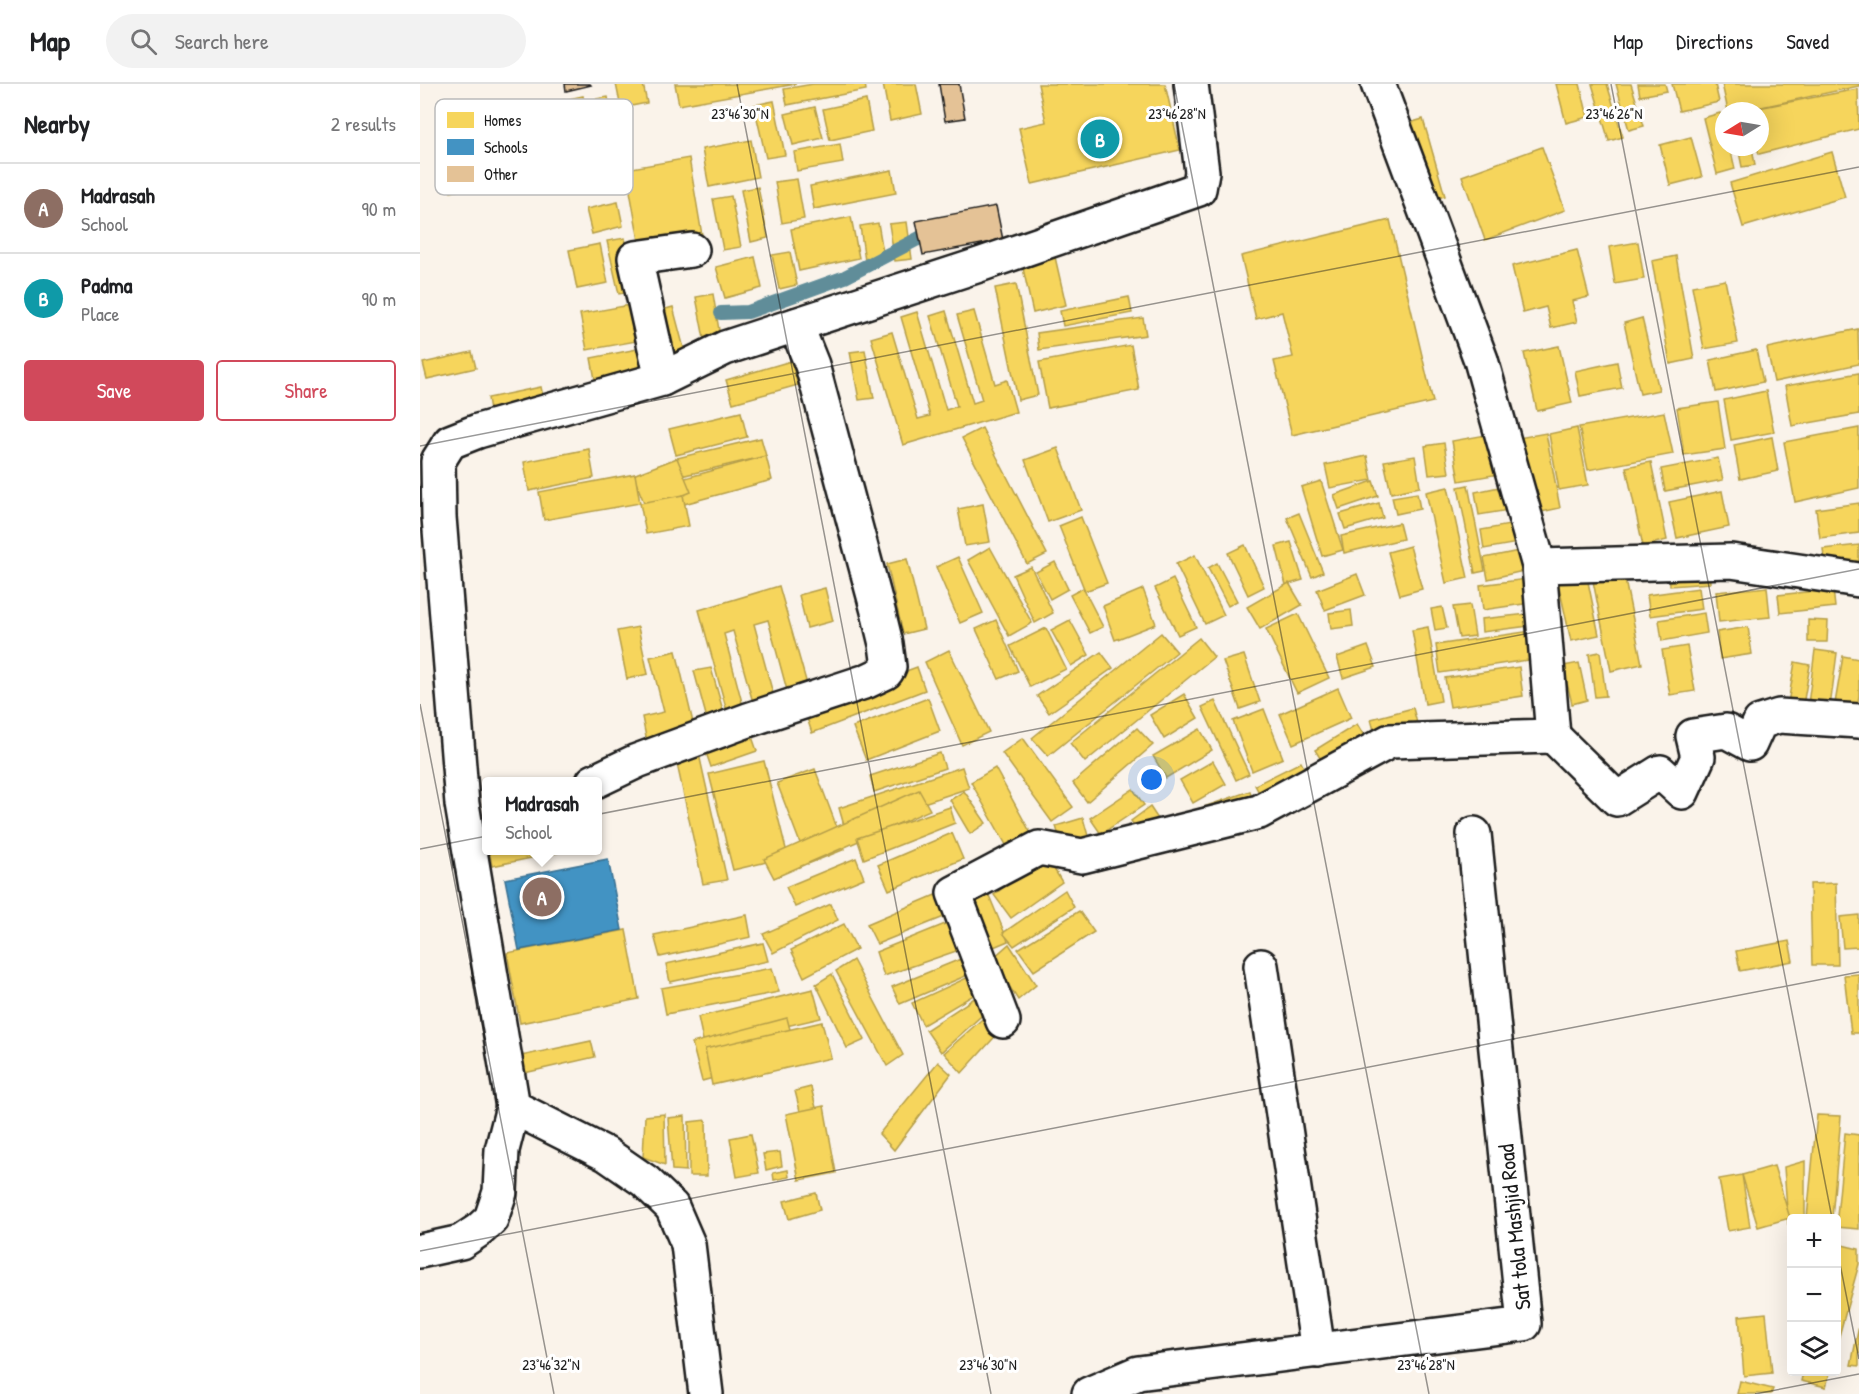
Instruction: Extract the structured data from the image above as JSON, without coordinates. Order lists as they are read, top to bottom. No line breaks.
{"streets":{"street":["Sat tola Mashjid Road"]},"legend":["Homes","Schools","Other"],"north":"left","page":{"header":"Map","search":"Search here","nav":["Map","Directions","Saved"],"heading":["Nearby","2 results"],"pins":["B","A"],"list":[{"mark":"A","name":"Madrasah","note":"School","value":"90 m"},{"mark":"B","name":"Padma","note":"Place","value":"90 m"}],"buttons":["Save","Share"],"popup":["Madrasah","School"],"map_buttons":["+","−"]},"coordinates":["23°46'30\"N","23°46'28\"N","23°46'26\"N","23°46'32\"N"]}
